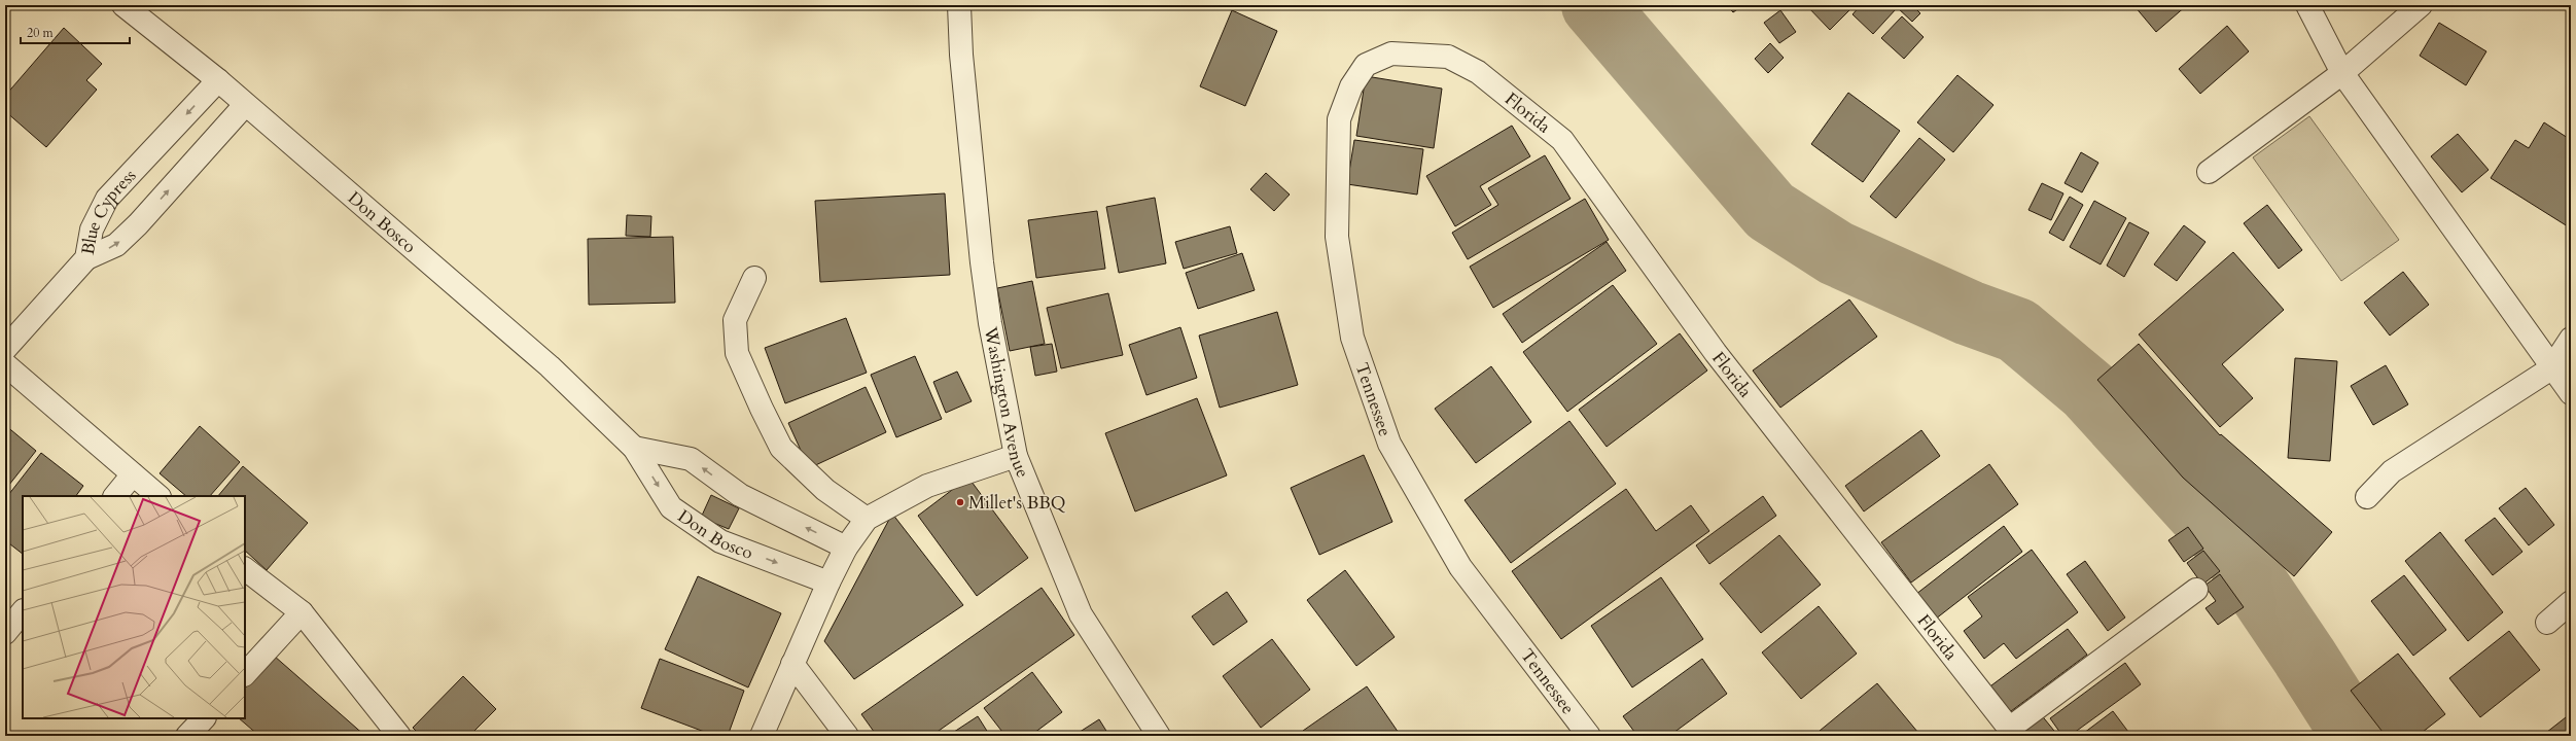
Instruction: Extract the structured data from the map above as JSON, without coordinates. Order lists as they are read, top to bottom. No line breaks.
{"streets":{"street":["Florida","Blue Cypress","Don Bosco","Tennessee","Washington Avenue"]},"crossings":[["Florida","Tennessee"],["Blue Cypress","Don Bosco"]],"places":["Millet's BBQ"],"scale_bar":"20 m"}
